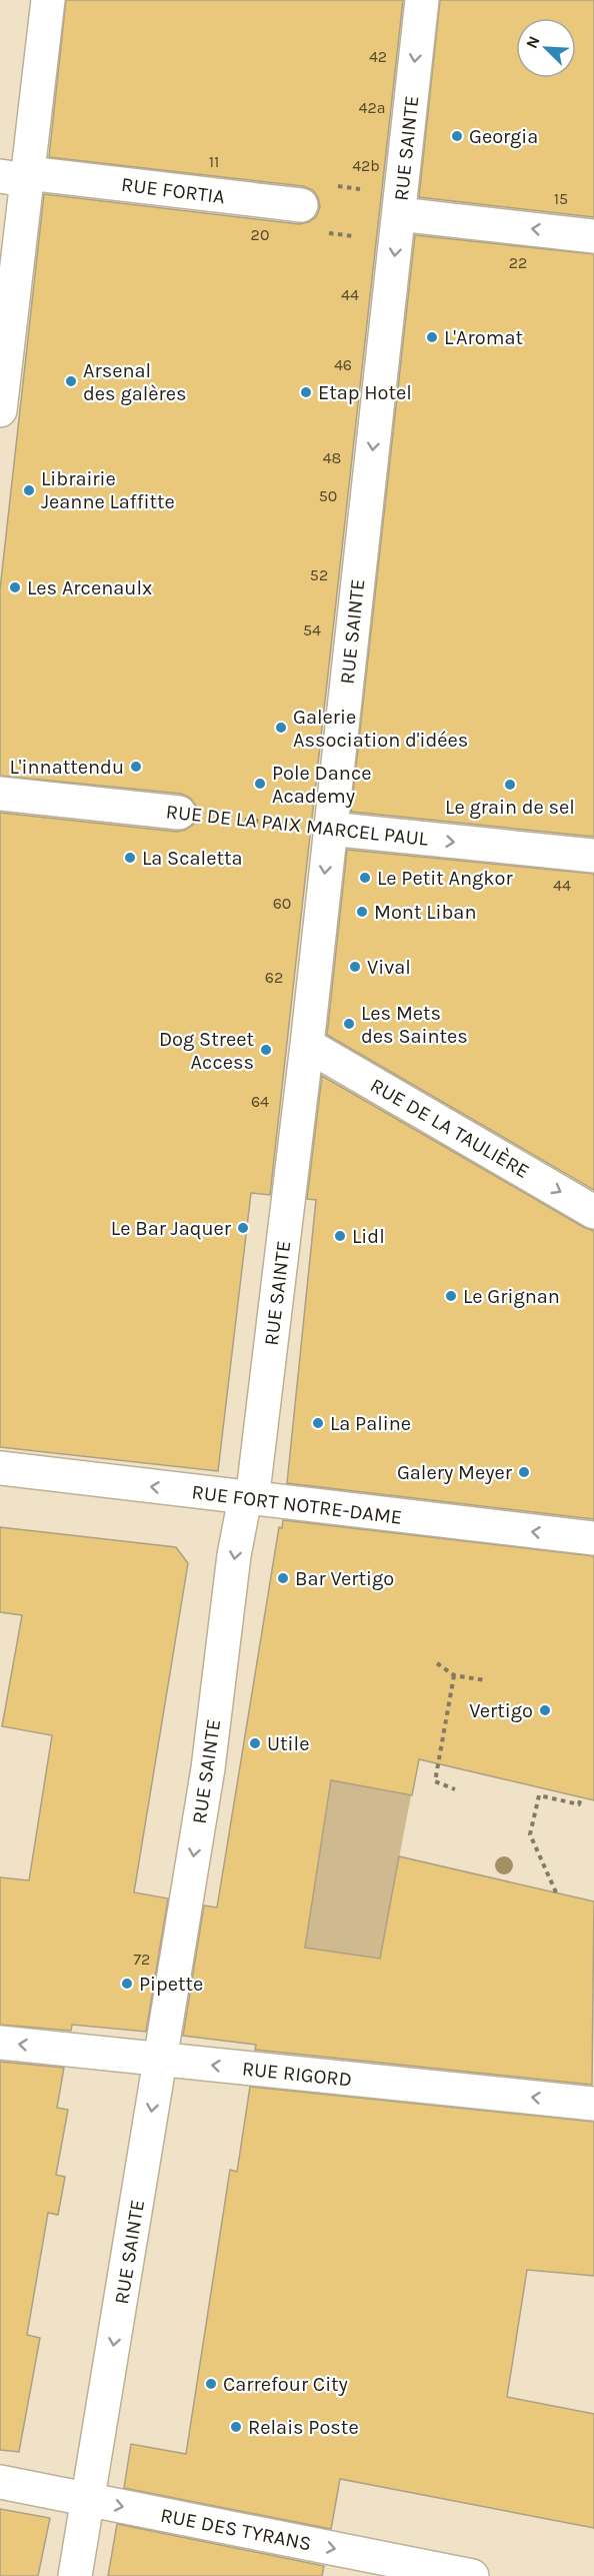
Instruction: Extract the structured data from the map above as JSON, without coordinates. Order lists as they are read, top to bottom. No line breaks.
{"streets":{"street":["RUE SAINTE","RUE FORTIA","RUE DE LA PAIX MARCEL PAUL","RUE DE LA TAULIÈRE","RUE FORT NOTRE-DAME","RUE RIGORD","RUE DES TYRANS"]},"crossings":[["RUE SAINTE","RUE DE LA PAIX MARCEL PAUL"],["RUE SAINTE","RUE DE LA TAULIÈRE"],["RUE SAINTE","RUE FORT NOTRE-DAME"],["RUE SAINTE","RUE RIGORD"],["RUE SAINTE","RUE DES TYRANS"]],"one_way":["RUE SAINTE","RUE DE LA PAIX MARCEL PAUL","RUE DE LA TAULIÈRE","RUE FORT NOTRE-DAME","RUE RIGORD","RUE DES TYRANS"],"places":["Georgia","L'Aromat","Arsenal des galères","Etap Hotel","Librairie Jeanne Laffitte","Les Arcenaulx","Galerie Association d'idées","L'innattendu","Pole Dance Academy","Le grain de sel","La Scaletta","Le Petit Angkor","Mont Liban","Vival","Les Mets des Saintes","Dog Street Access","Le Bar Jaquer","Lidl","Le Grignan","La Paline","Galery Meyer","Bar Vertigo","Vertigo","Utile","Pipette","Carrefour City","Relais Poste"],"house_numbers":["42","42a","11","42b","15","20","22","44","46","48","50","52","54","44","60","62","64","72"],"north":"top left"}
